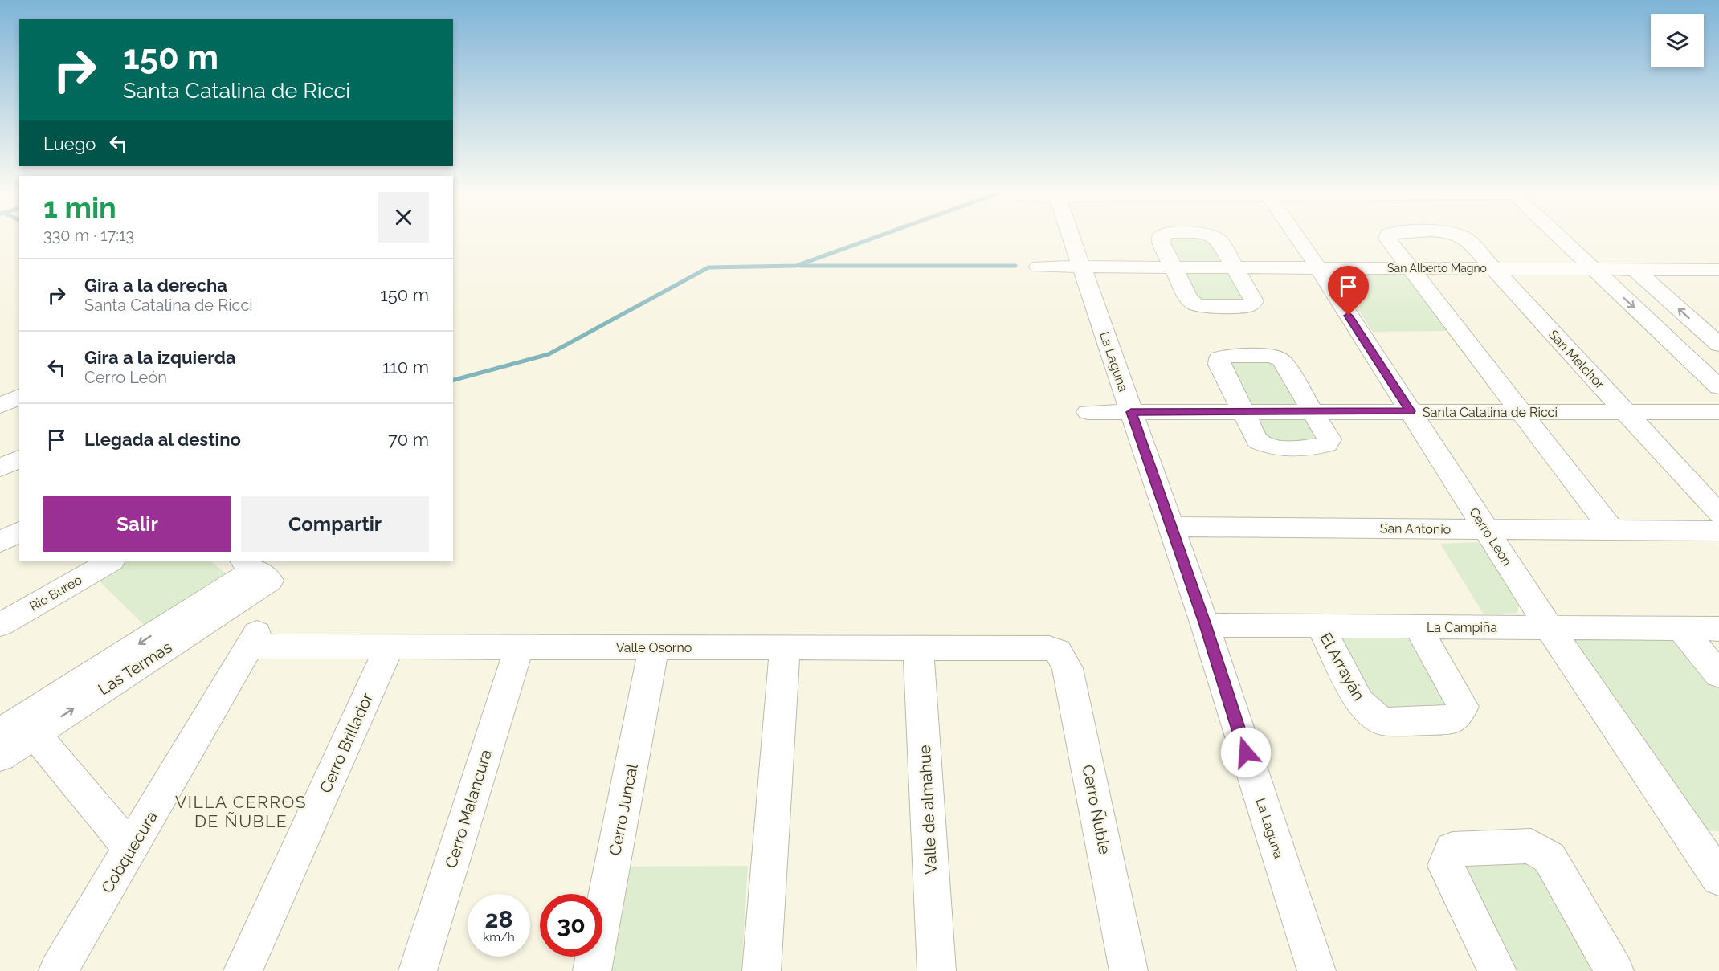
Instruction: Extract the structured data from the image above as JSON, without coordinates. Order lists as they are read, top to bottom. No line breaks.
{"streets":{"street":["San Alberto Magno","San Melchor","La Laguna","Santa Catalina de Ricci","San Antonio","Cerro León","Rio Bureo","La Campiña","Valle Osorno","El Arrayán","Las Termas","Cerro Brillador","Cerro Malancura","Cerro Juncal","Valle de almahue","Cerro Ñuble","Cobquecura"]},"crossings":[["San Alberto Magno","San Melchor"],["San Alberto Magno","La Laguna"],["San Alberto Magno","Cerro León"],["San Melchor","Santa Catalina de Ricci"],["La Laguna","Santa Catalina de Ricci"],["La Laguna","San Antonio"],["La Laguna","La Campiña"],["Santa Catalina de Ricci","Cerro León"],["San Antonio","Cerro León"],["Cerro León","La Campiña"],["La Campiña","El Arrayán"],["Valle Osorno","Cerro Brillador"],["Valle Osorno","Cerro Malancura"],["Valle Osorno","Cerro Juncal"],["Valle Osorno","Valle de almahue"],["Valle Osorno","Cerro Ñuble"],["Valle Osorno","Cobquecura"]],"districts":["VILLA CERROS DE ÑUBLE"],"page":{"turn":["150 m","Santa Catalina de Ricci"],"then":"Luego","heading":["1 min","330 m · 17:13"],"list":[{"name":"Gira a la derecha","note":"Santa Catalina de Ricci","value":"150 m"},{"name":"Gira a la izquierda","note":"Cerro León","value":"110 m"},{"name":"Llegada al destino","value":"70 m"}],"buttons":["Salir","Compartir"],"speed":"28 km/h","limit":"30"}}
